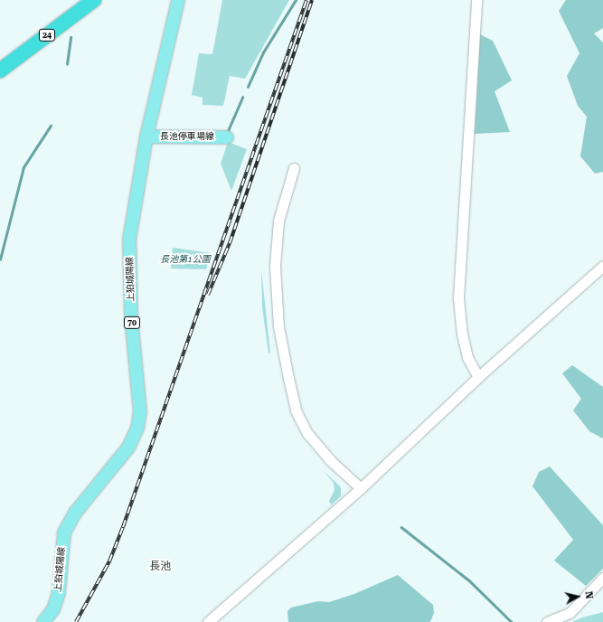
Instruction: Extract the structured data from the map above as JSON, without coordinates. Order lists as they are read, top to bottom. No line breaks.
{"streets":{"highway":["24"],"main road":["長池停車場線","上狛城陽線","70"]},"crossings":[["長池停車場線","上狛城陽線"]],"districts":["長池"],"parks":["長池第1公園"],"north":"right"}
